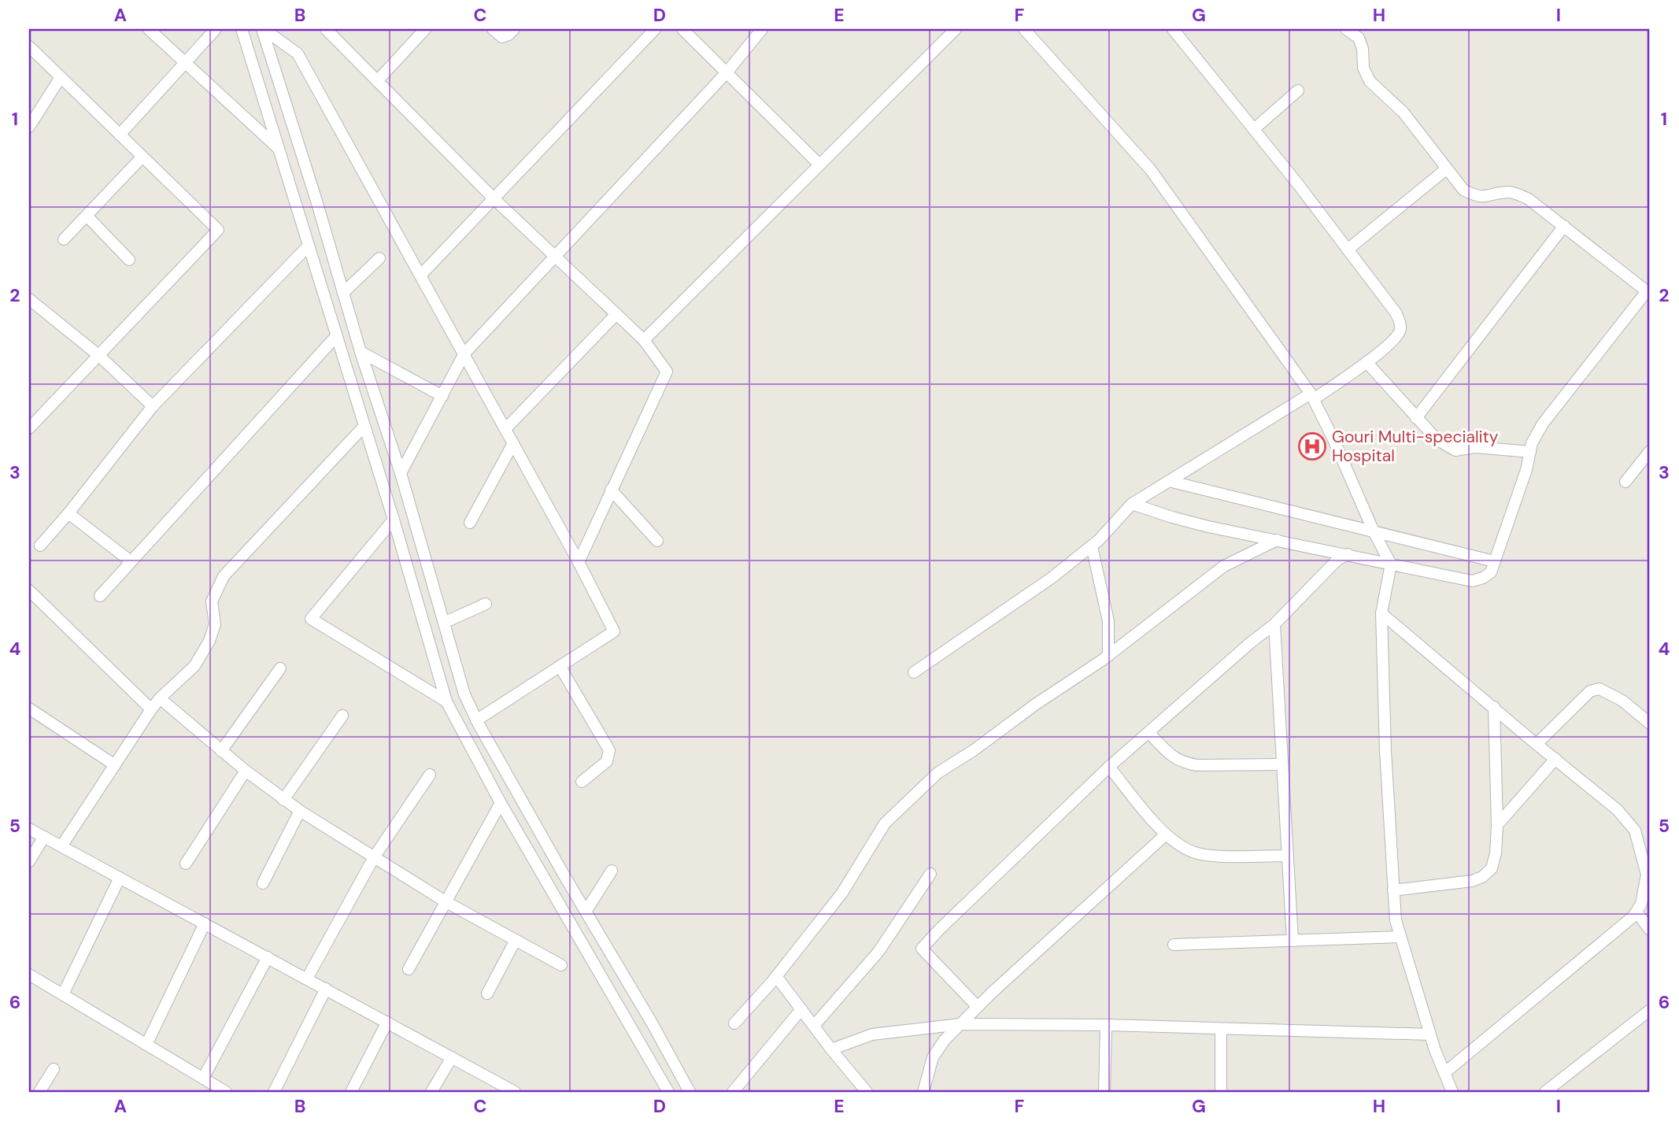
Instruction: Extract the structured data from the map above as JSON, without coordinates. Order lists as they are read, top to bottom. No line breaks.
{"places":{"hospital":["Gouri Multi-speciality Hospital"]},"grid":{"columns":["A","B","C","D","E","F","G","H","I"],"rows":["1","2","3","4","5","6"]}}
